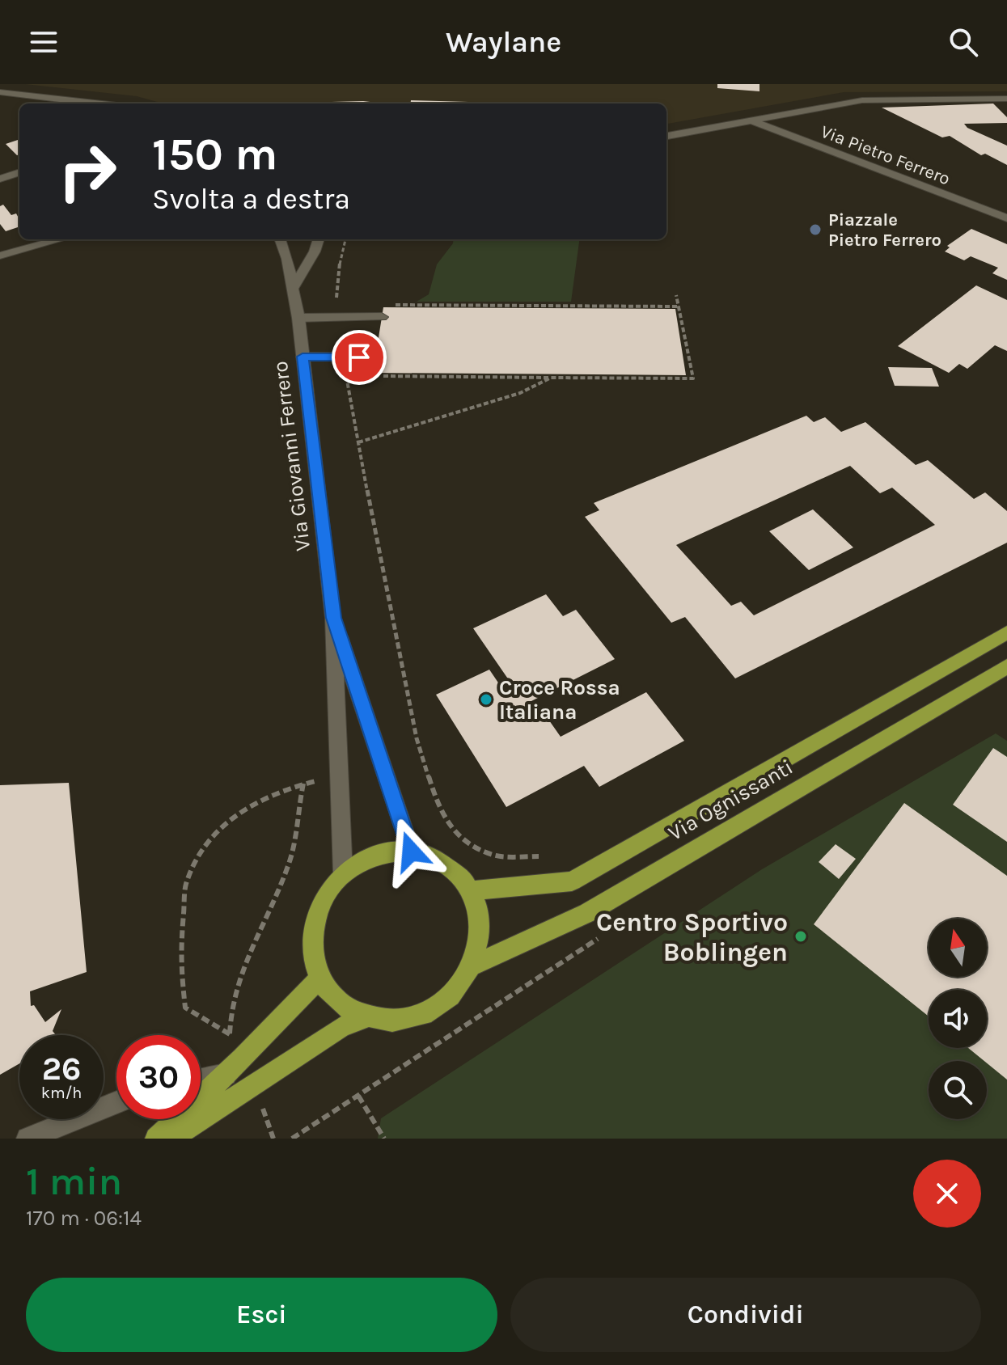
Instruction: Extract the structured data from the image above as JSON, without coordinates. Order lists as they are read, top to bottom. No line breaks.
{"streets":{"main road":["Via Ognissanti"],"street":["Via Pietro Ferrero","Via Giovanni Ferrero"]},"crossings":[["Via Giovanni Ferrero","Via Ognissanti"]],"places":["Piazzale Pietro Ferrero","Croce Rossa Italiana","Centro Sportivo Boblingen"],"north":"top","page":{"header":"Waylane","turn":["150 m","Svolta a destra"],"speed":"26 km/h","limit":"30","heading":["1 min","170 m · 06:14"],"buttons":["Esci","Condividi"]}}
